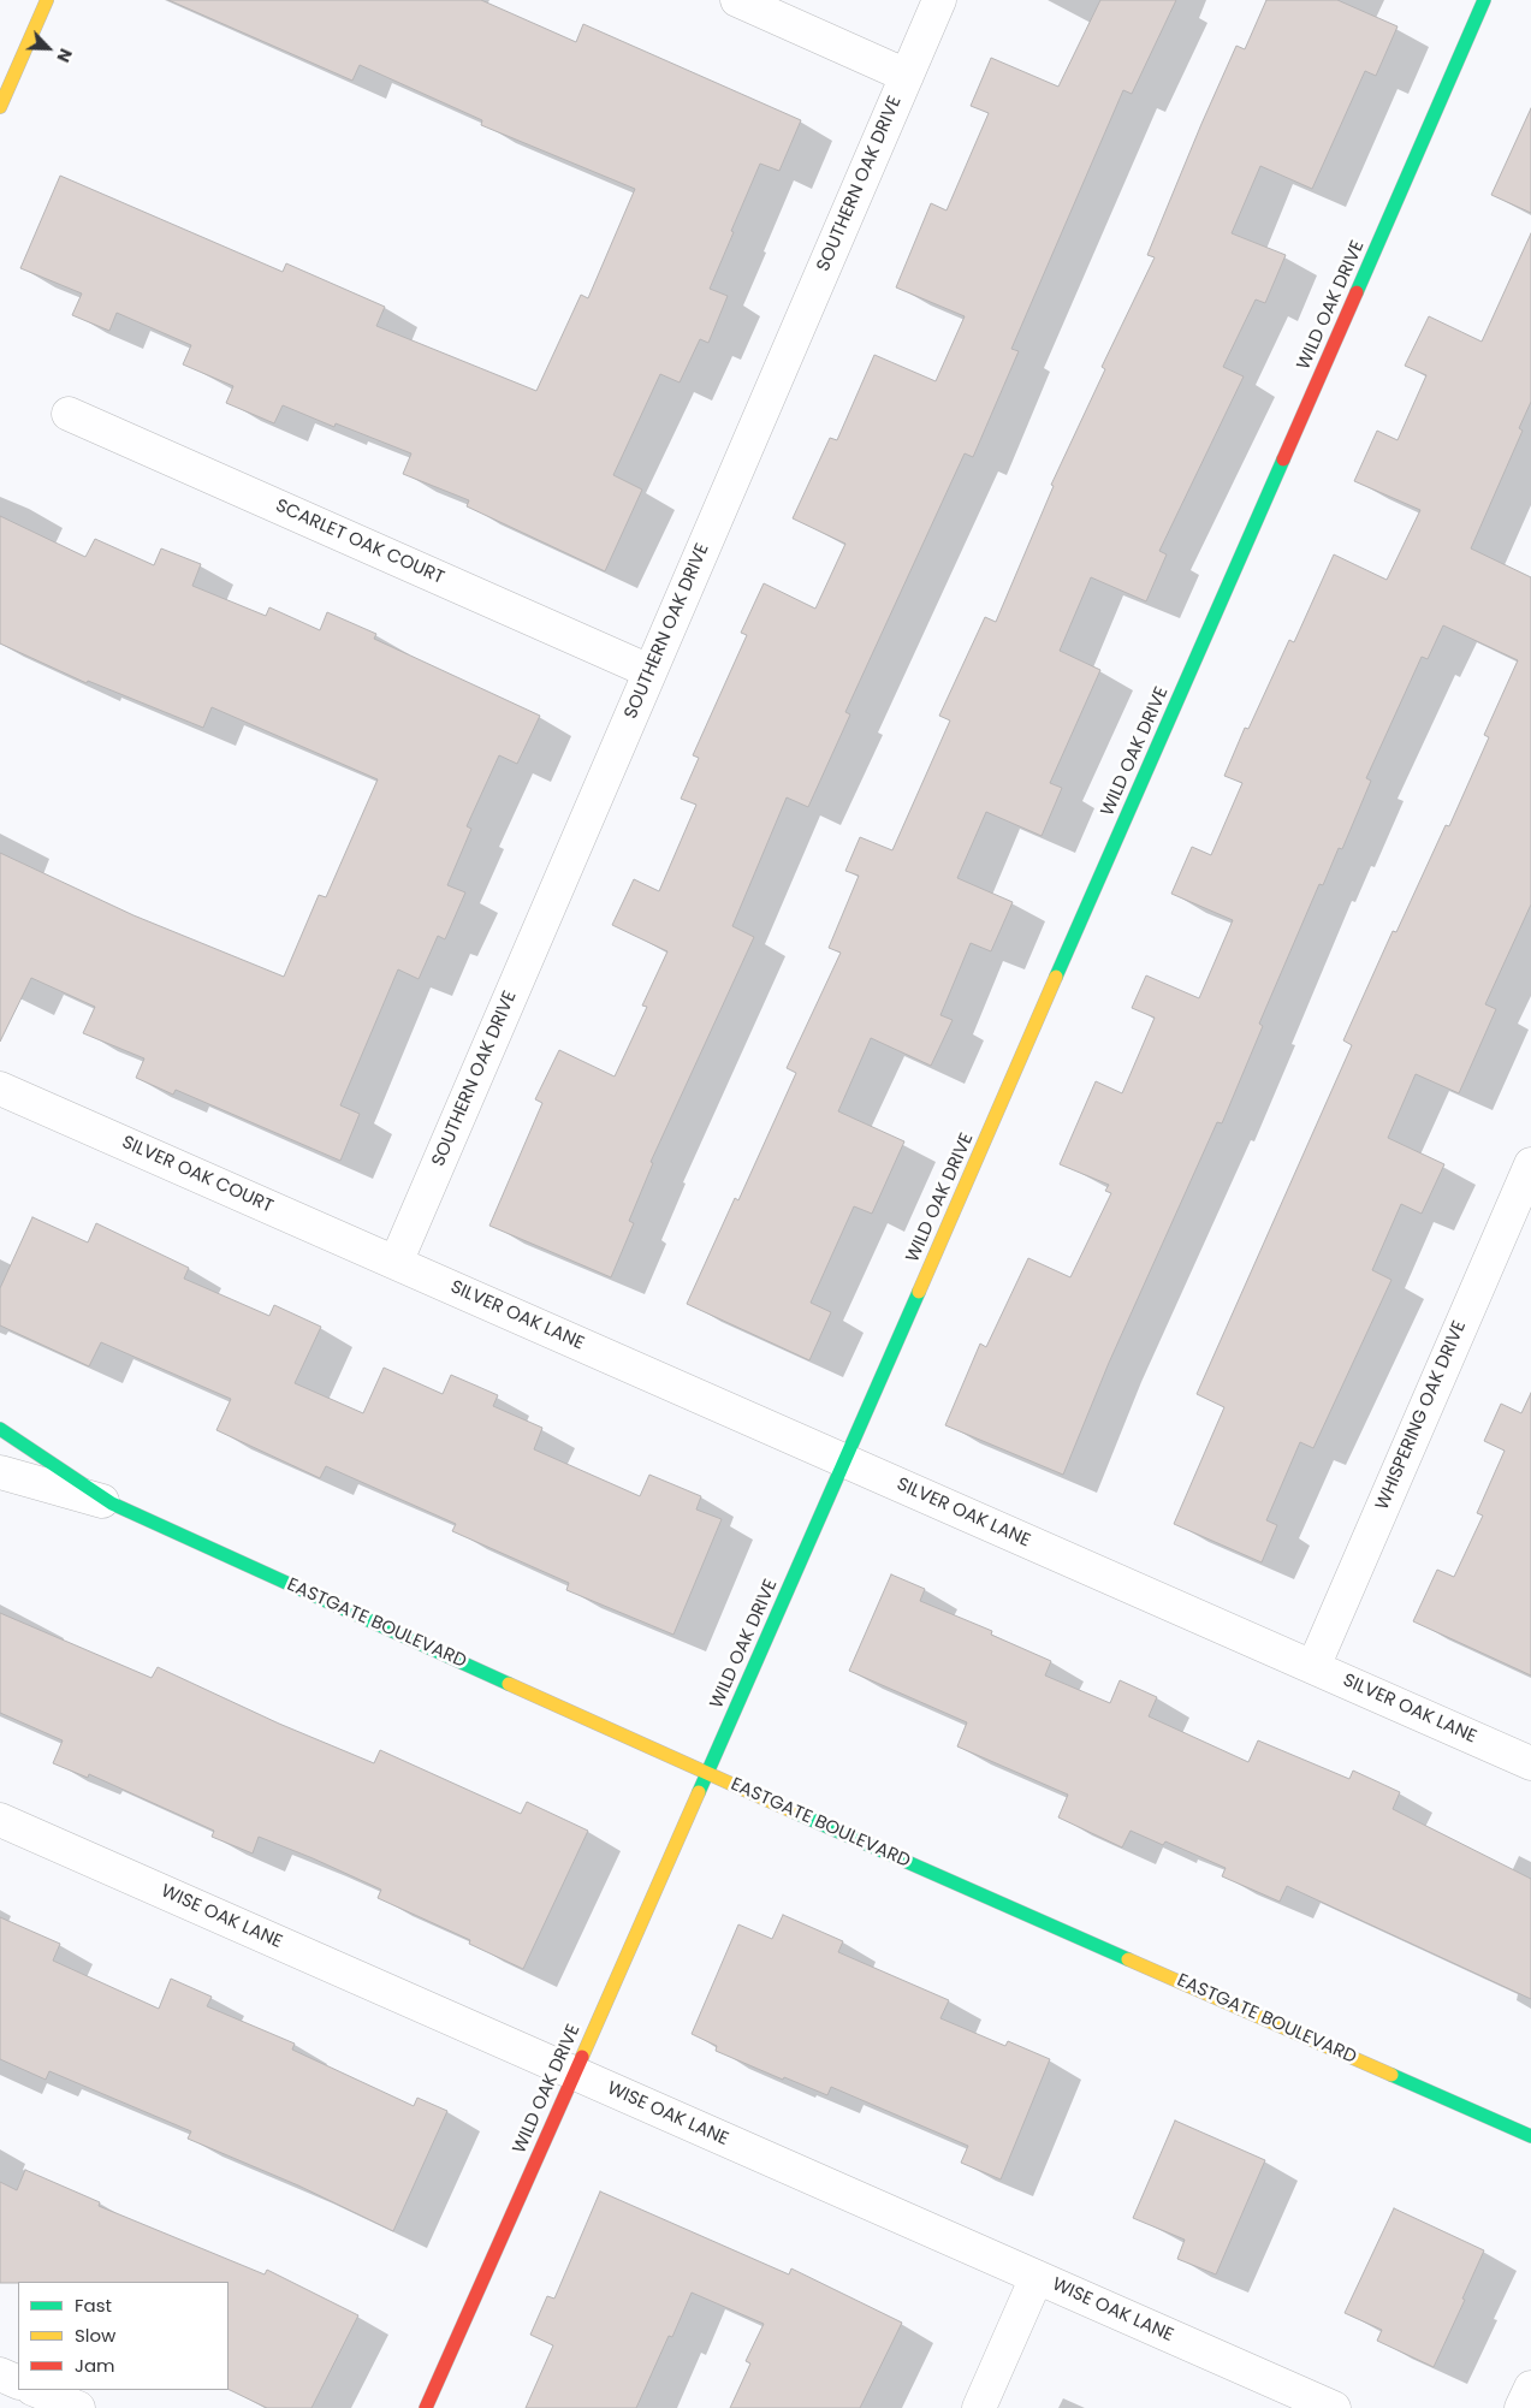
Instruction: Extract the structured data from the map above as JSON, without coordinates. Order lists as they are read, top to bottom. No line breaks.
{"streets":{"street":["SOUTHERN OAK DRIVE","WILD OAK DRIVE","SCARLET OAK COURT","SILVER OAK COURT","SILVER OAK LANE","WHISPERING OAK DRIVE","EASTGATE BOULEVARD","WISE OAK LANE"]},"crossings":[["SOUTHERN OAK DRIVE","SCARLET OAK COURT"],["SOUTHERN OAK DRIVE","SILVER OAK COURT"],["SOUTHERN OAK DRIVE","SILVER OAK LANE"],["WILD OAK DRIVE","SILVER OAK LANE"],["WILD OAK DRIVE","EASTGATE BOULEVARD"],["WILD OAK DRIVE","WISE OAK LANE"],["SILVER OAK COURT","SILVER OAK LANE"],["SILVER OAK LANE","WHISPERING OAK DRIVE"]],"legend":["Fast","Slow","Jam"],"north":"bottom right"}
